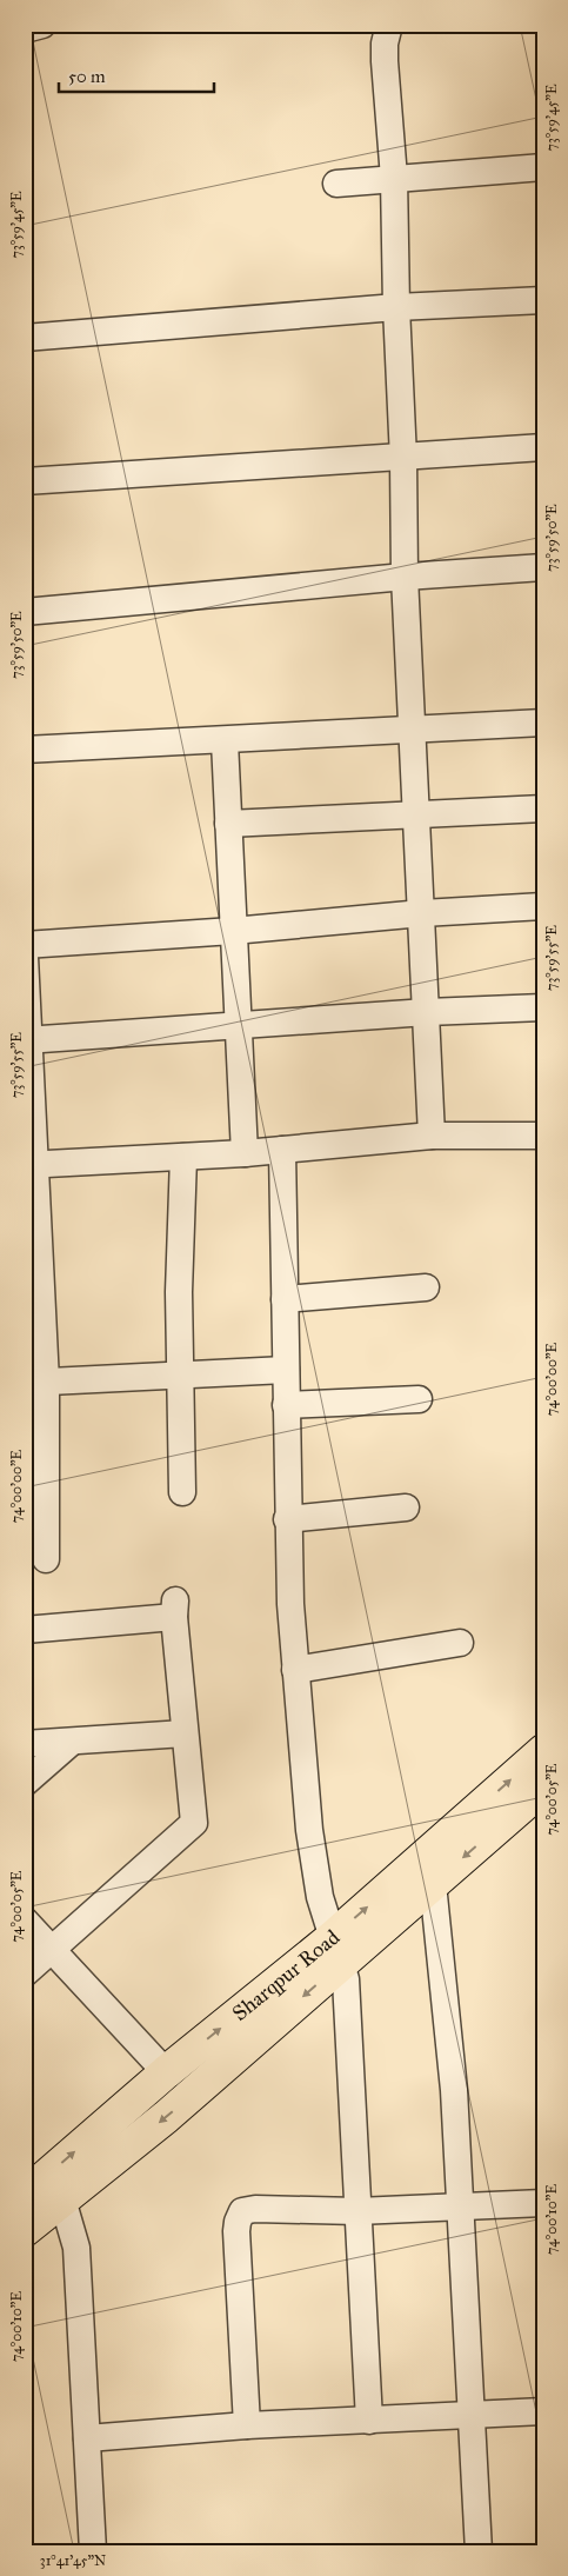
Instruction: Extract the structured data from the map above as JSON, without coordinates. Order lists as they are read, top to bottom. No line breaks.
{"streets":{"main road":["Sharqpur Road"]},"scale_bar":"50 m","coordinates":["73°59'45\"E","73°59'50\"E","73°59'55\"E","74°00'00\"E","74°00'05\"E","74°00'10\"E","31°41'45\"N"]}
